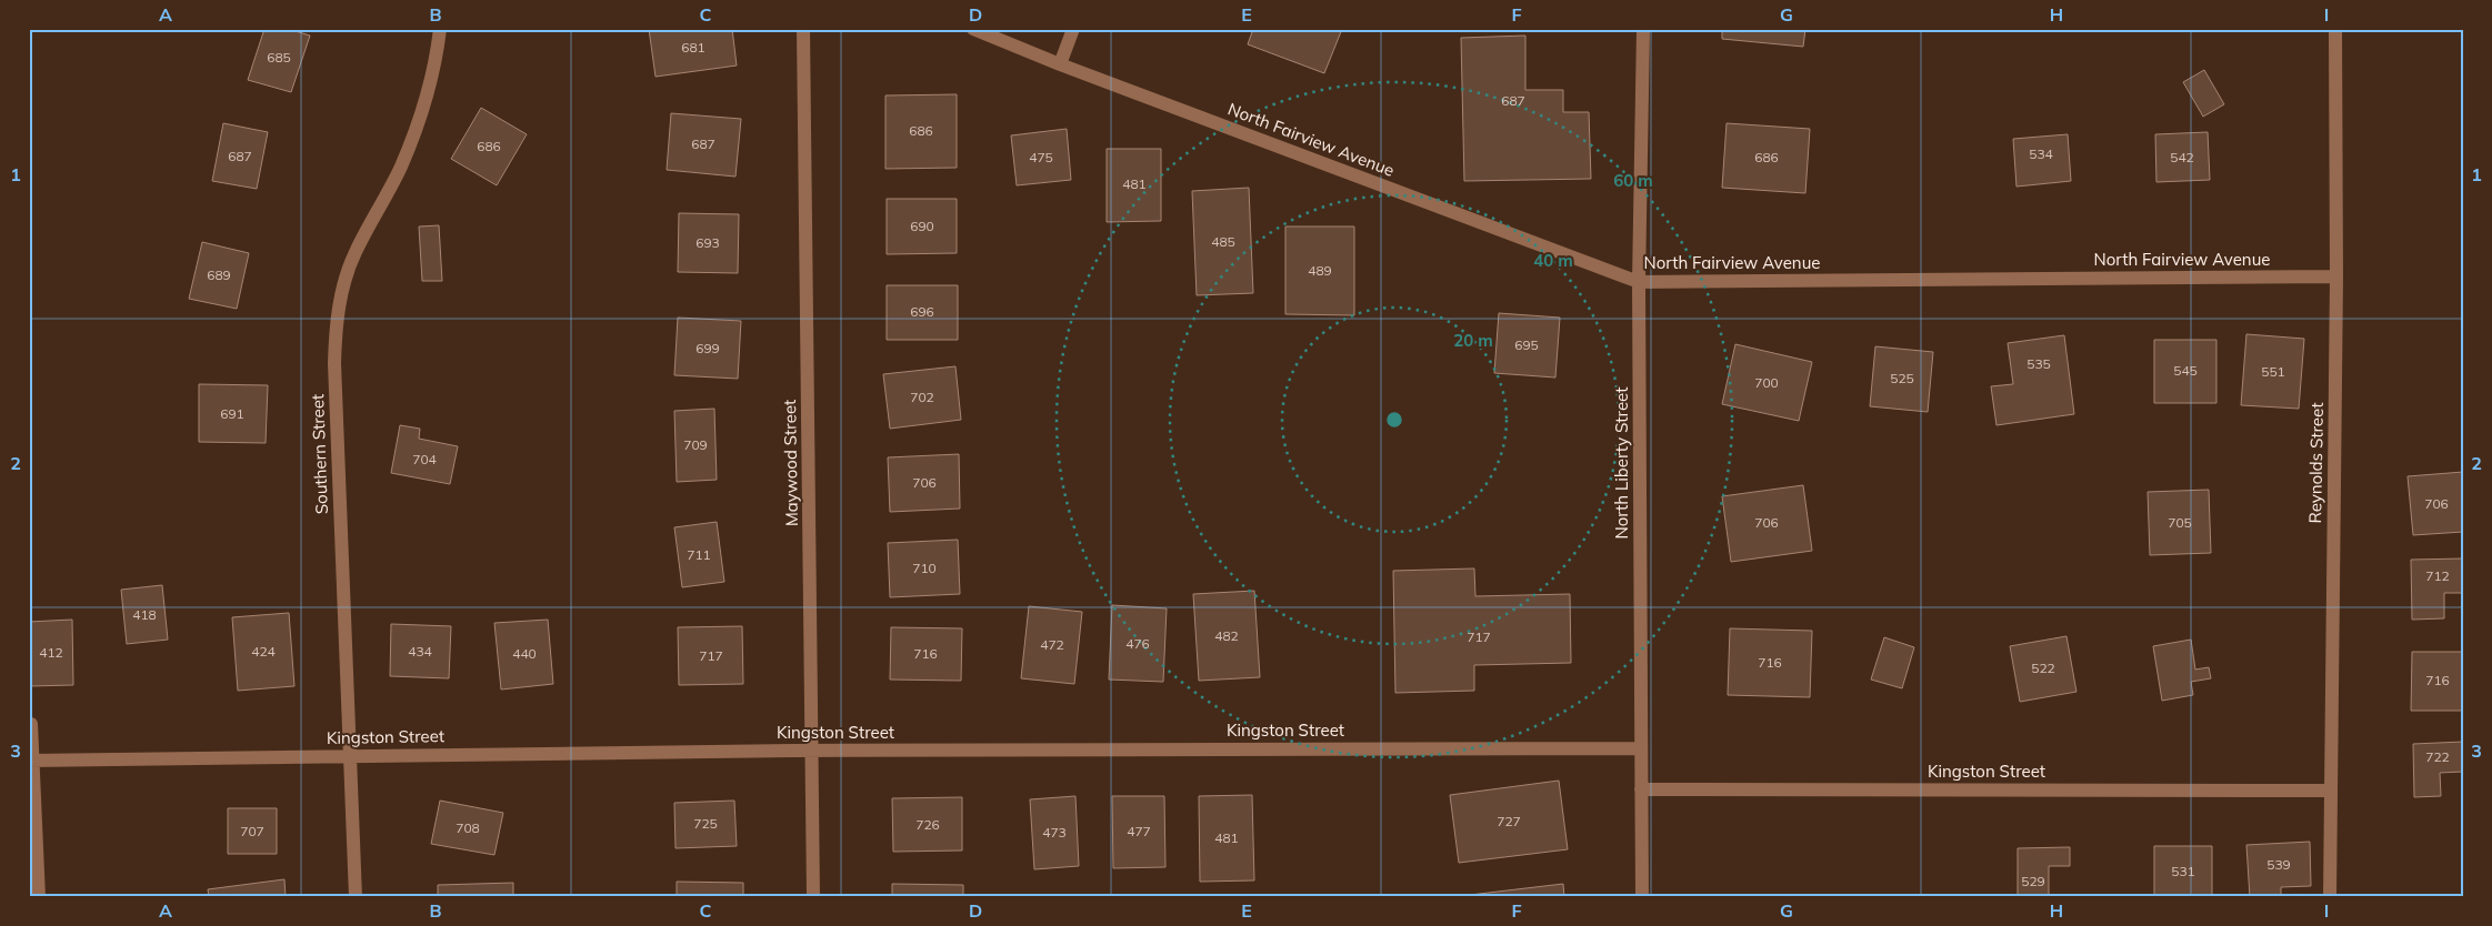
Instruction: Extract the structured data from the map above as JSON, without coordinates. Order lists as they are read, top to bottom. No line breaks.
{"streets":{"street":["North Fairview Avenue","Southern Street","Maywood Street","North Liberty Street","Reynolds Street","Kingston Street"]},"crossings":[["North Fairview Avenue","North Liberty Street"],["North Fairview Avenue","Reynolds Street"],["Southern Street","Kingston Street"],["Maywood Street","Kingston Street"],["North Liberty Street","Kingston Street"],["Reynolds Street","Kingston Street"]],"house_numbers":["681","685","687","686","687","686","534","687","475","686","542","481","690","485","693","489","689","696","695","699","535","545","551","525","700","702","691","709","704","706","706","706","705","711","710","712","418","482","717","476","472","424","434","412","440","716","717","716","522","716","722","727","725","726","708","707","477","473","481","539","531","529"],"grid":{"columns":["A","B","C","D","E","F","G","H","I"],"rows":["1","2","3"]},"rings":["60 m","40 m","20 m"]}
